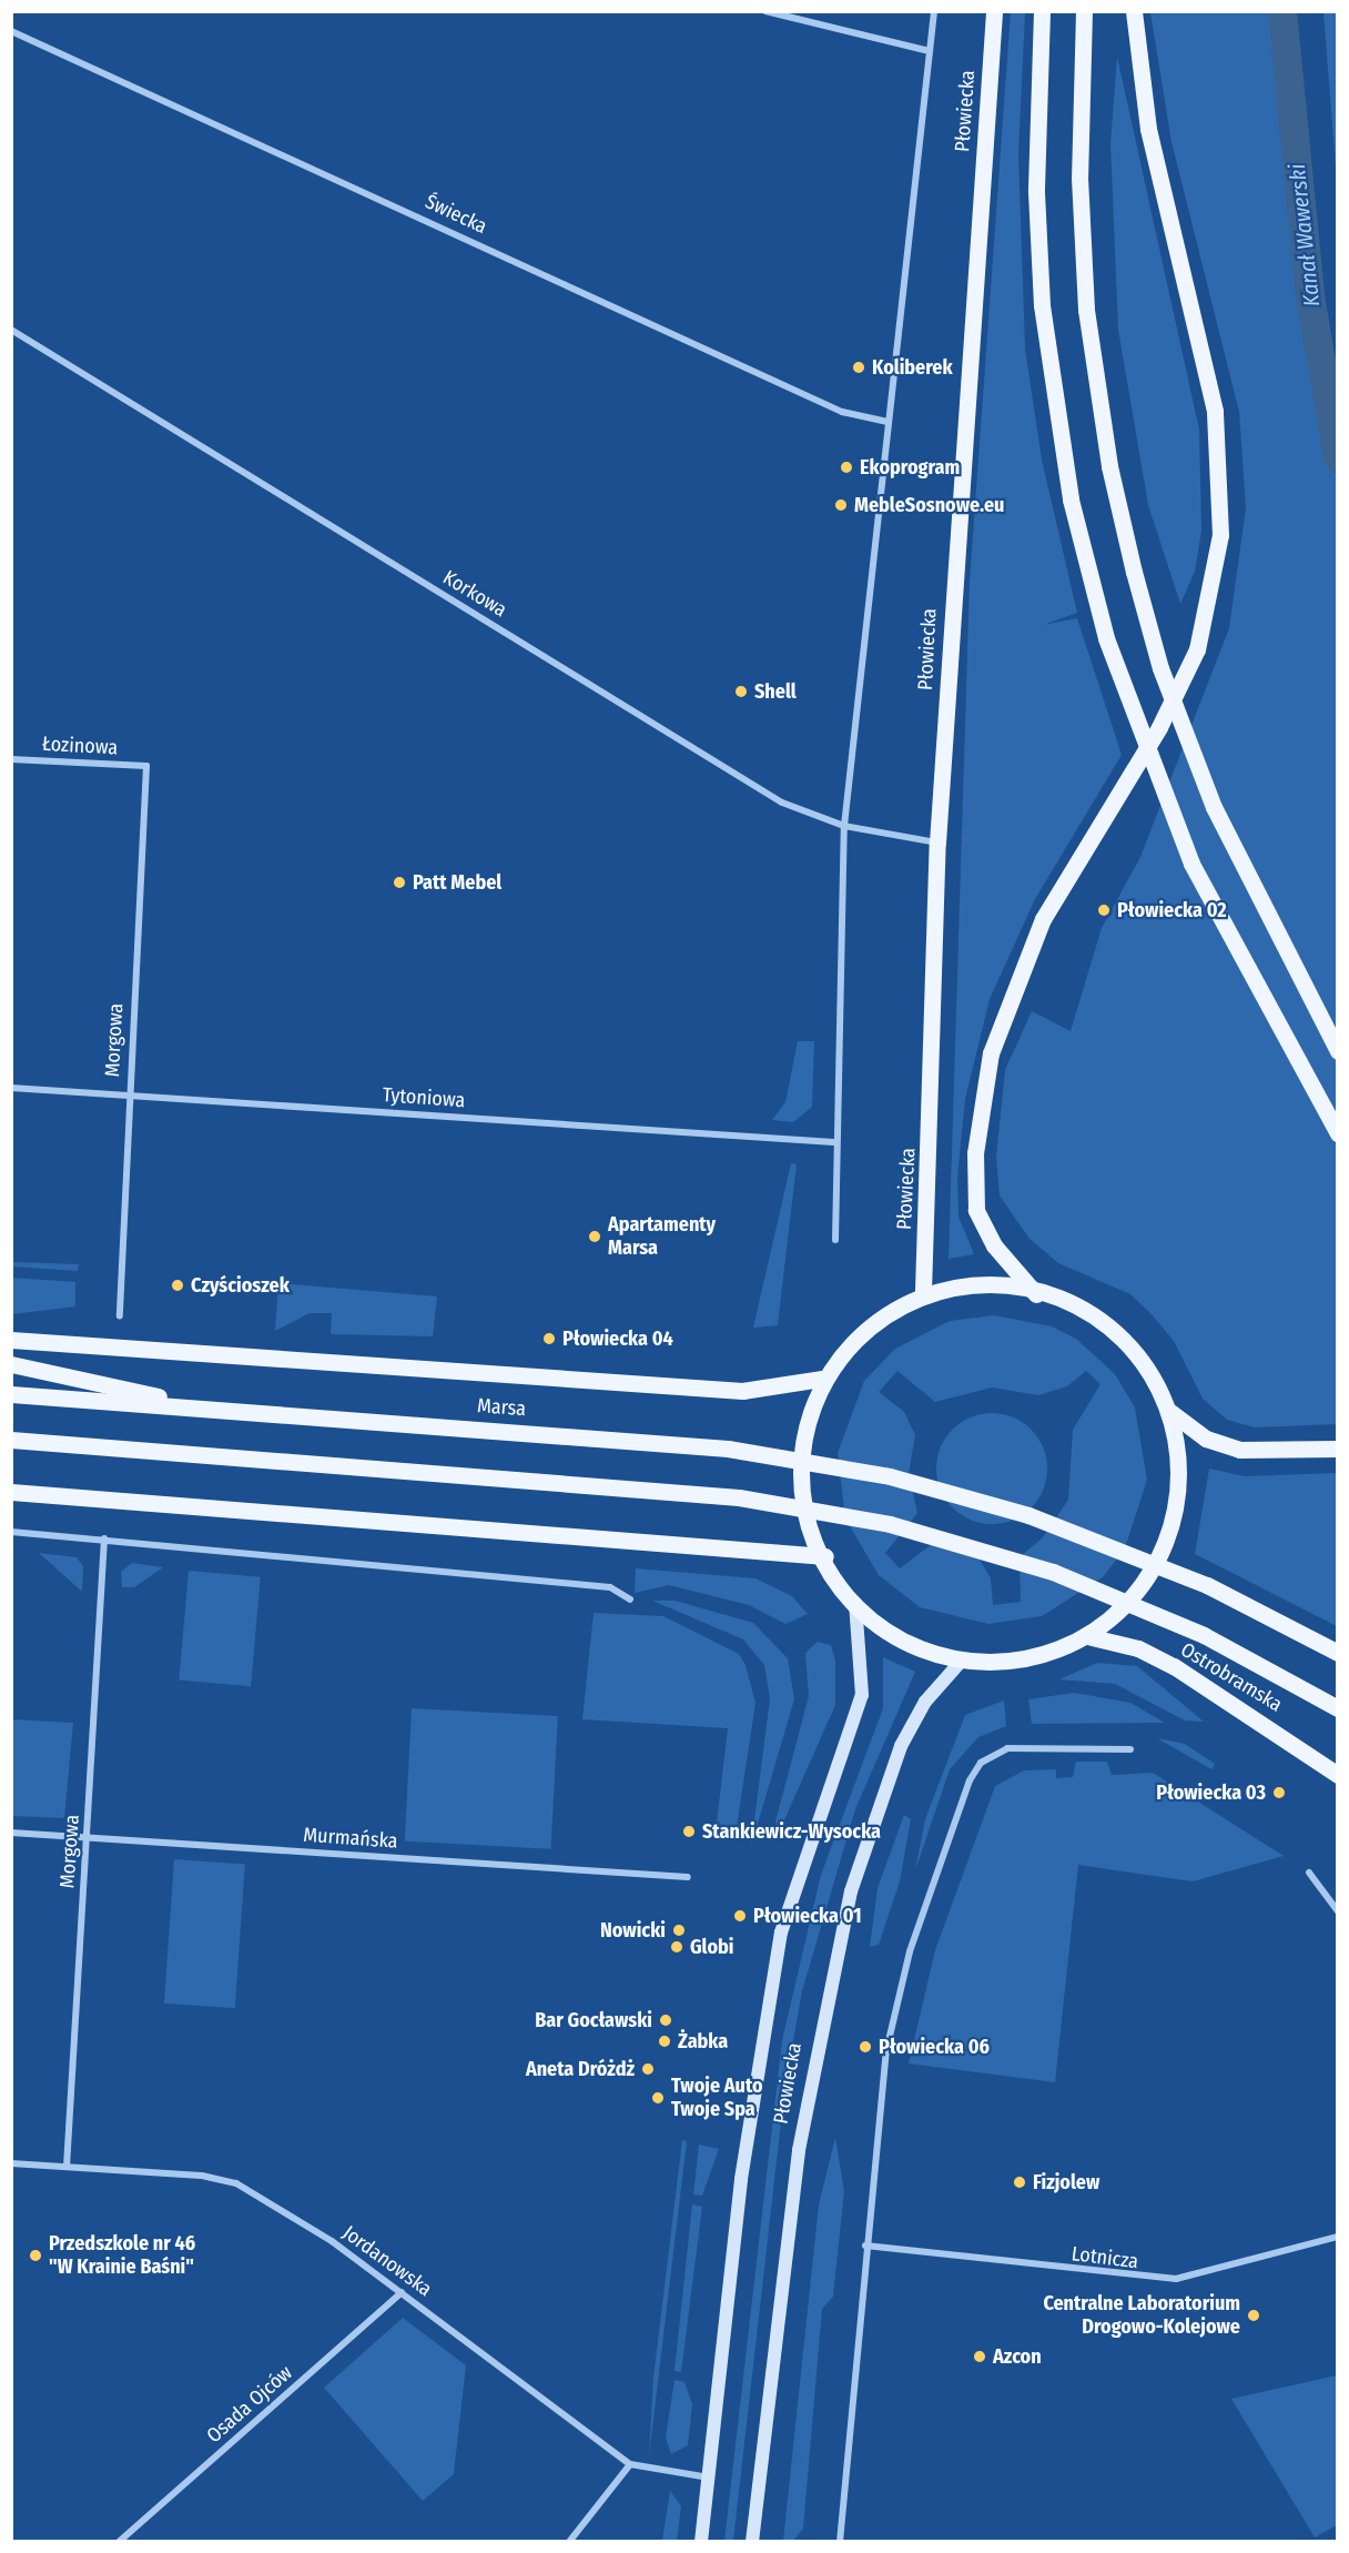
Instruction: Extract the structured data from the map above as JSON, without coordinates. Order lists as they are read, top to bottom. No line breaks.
{"streets":{"main road":["Płowiecka","Marsa","Ostrobramska"],"street":["Świecka","Korkowa","Łozinowa","Morgowa","Tytoniowa","Murmańska","Lotnicza","Jordanowska","Osada Ojców"]},"crossings":[["Płowiecka","Świecka"],["Płowiecka","Korkowa"],["Płowiecka","Tytoniowa"],["Płowiecka","Jordanowska"],["Łozinowa","Morgowa"],["Morgowa","Tytoniowa"],["Morgowa","Murmańska"],["Morgowa","Jordanowska"],["Jordanowska","Osada Ojców"]],"water":["Kanał Wawerski"],"places":["Koliberek","Ekoprogram","MebleSosnowe.eu","Shell","Patt Mebel","Płowiecka 02","Apartamenty Marsa","Czyścioszek","Płowiecka 04","Płowiecka 03","Stankiewicz-Wysocka","Płowiecka 01","Nowicki","Globi","Bar Gocławski","Żabka","Płowiecka 06","Aneta Dróżdż","Twoje Auto Twoje Spa","Fizjolew","Przedszkole nr 46 \"W Krainie Baśni\"","Centralne Laboratorium Drogowo-Kolejowe","Azcon"]}
